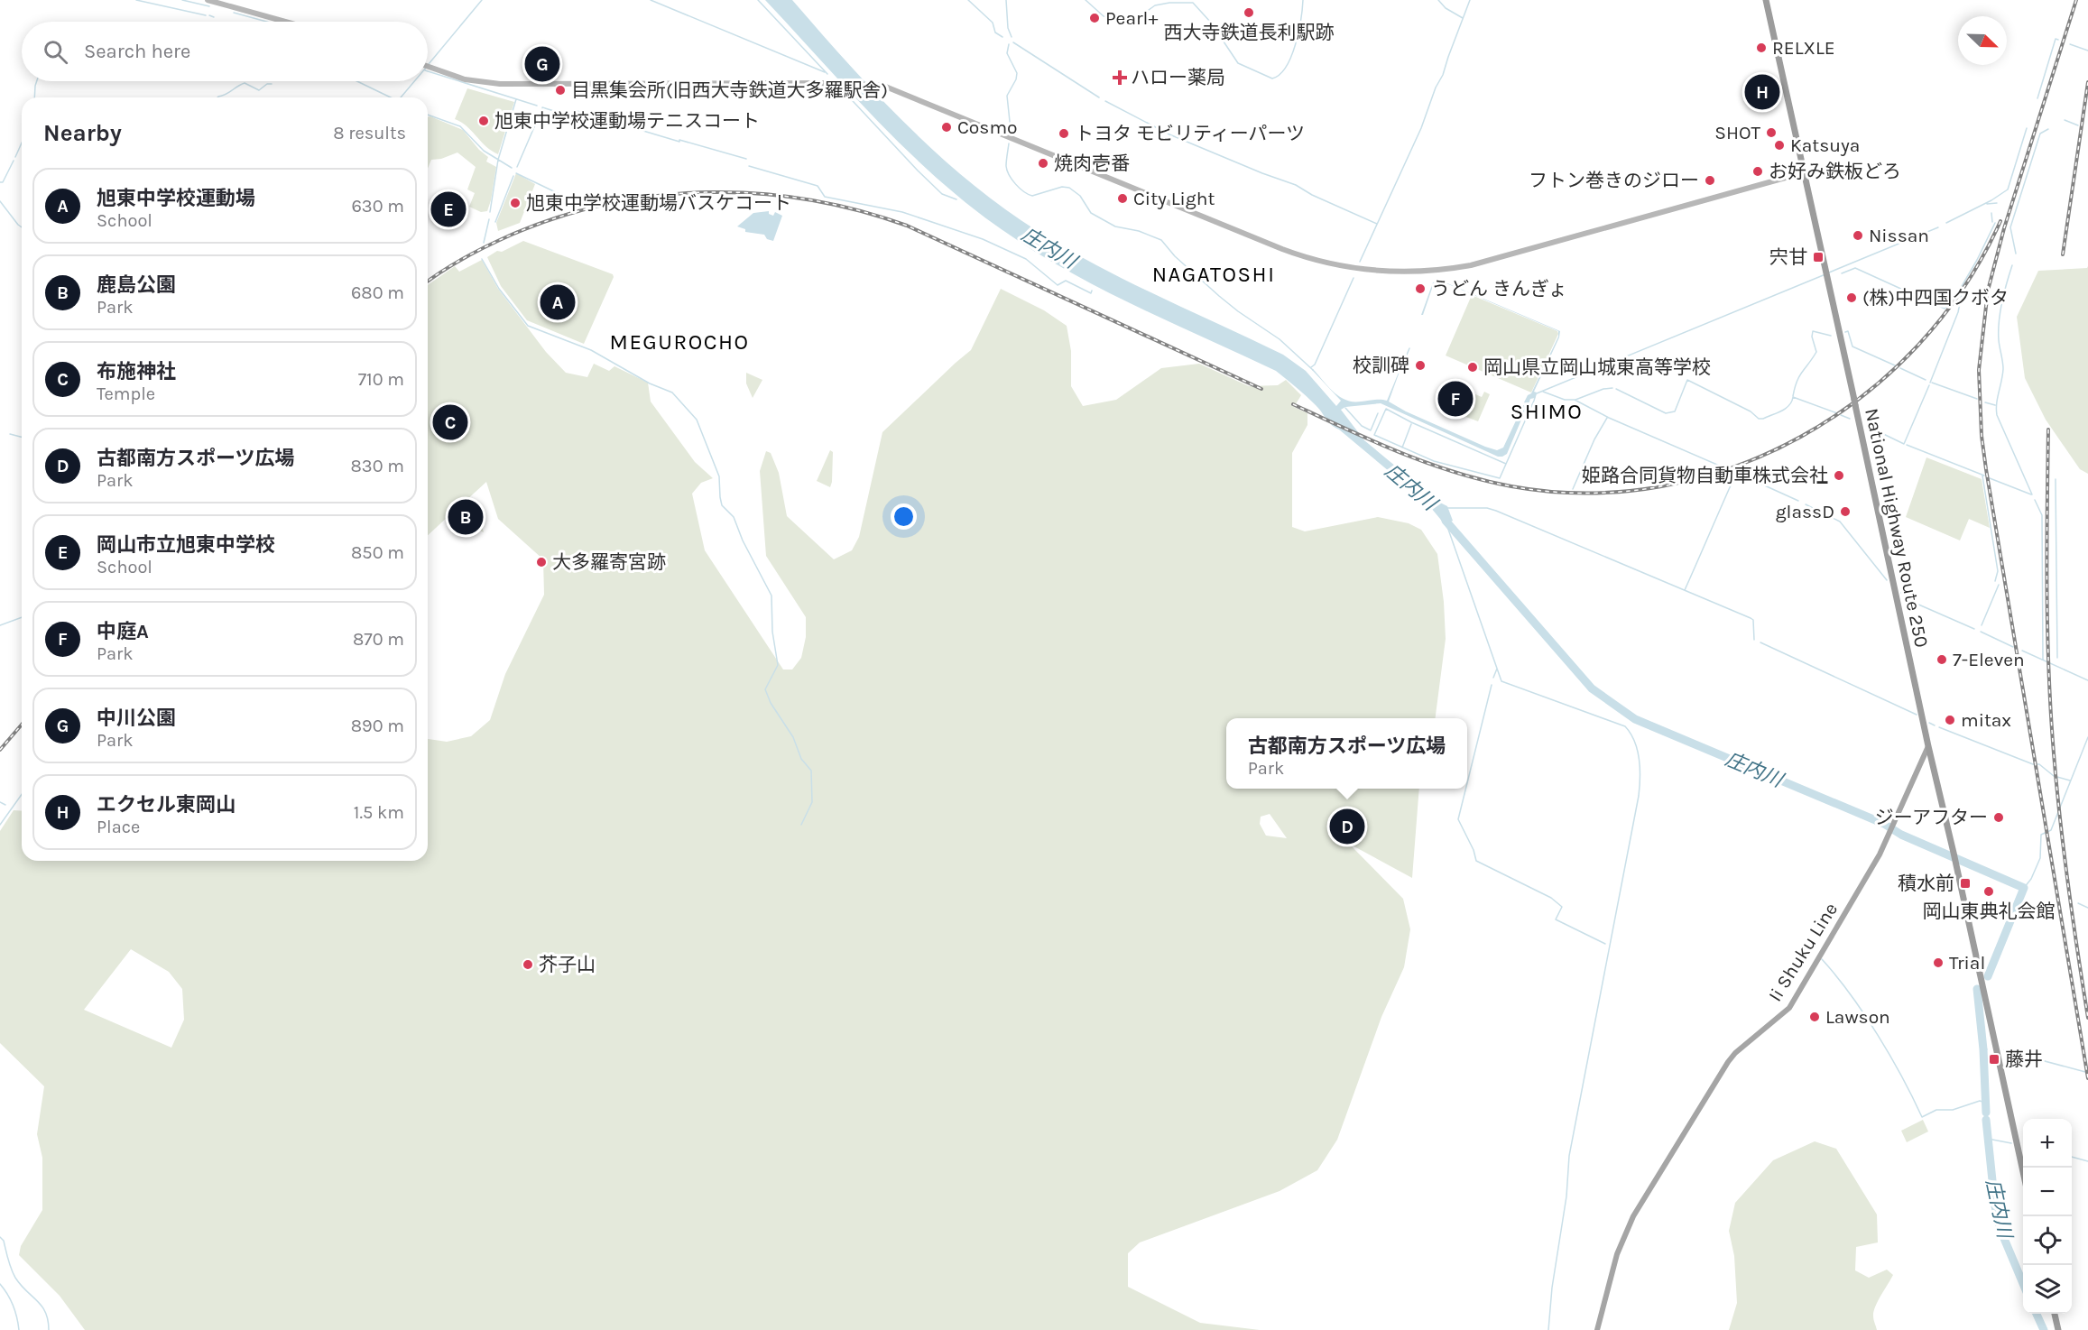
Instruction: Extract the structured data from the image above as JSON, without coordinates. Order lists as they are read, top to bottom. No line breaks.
{"streets":{"highway":["National Highway Route 250"],"main road":["Ii Shuku Line"]},"crossings":[["National Highway Route 250","Ii Shuku Line"]],"districts":["NAGATOSHI","MEGUROCHO","SHIMO"],"water":["庄内川"],"places":{"other":["西大寺鉄道長利駅跡","Pearl+","RELXLE","目黒集会所(旧西大寺鉄道大多羅駅舎)","旭東中学校運動場テニスコート","Cosmo","SHOT","トヨタ モビリティーパーツ","Katsuya","焼肉壱番","お好み鉄板どろ","フトン巻きのジロー","City Light","旭東中学校運動場バスケコート","Nissan","うどん きんぎょ","(株)中四国クボタ","校訓碑","岡山県立岡山城東高等学校","姫路合同貨物自動車株式会社","glassD","大多羅寄宮跡","7-Eleven","mitax","ジーアフター","岡山東典礼会館","Trial","芥子山","Lawson"],"health":["ハロー薬局"],"transit":["宍甘","積水前","藤井"]},"north":"bottom right","page":{"search":"Search here","pins":["G","H","E","A","F","C","B","D"],"heading":["Nearby","8 results"],"list":[{"mark":"A","name":"旭東中学校運動場","note":"School","value":"630 m"},{"mark":"B","name":"鹿島公園","note":"Park","value":"680 m"},{"mark":"C","name":"布施神社","note":"Temple","value":"710 m"},{"mark":"D","name":"古都南方スポーツ広場","note":"Park","value":"830 m"},{"mark":"E","name":"岡山市立旭東中学校","note":"School","value":"850 m"},{"mark":"F","name":"中庭A","note":"Park","value":"870 m"},{"mark":"G","name":"中川公園","note":"Park","value":"890 m"},{"mark":"H","name":"エクセル東岡山","note":"Place","value":"1.5 km"}],"popup":["古都南方スポーツ広場","Park"],"map_buttons":["+","−"]}}
